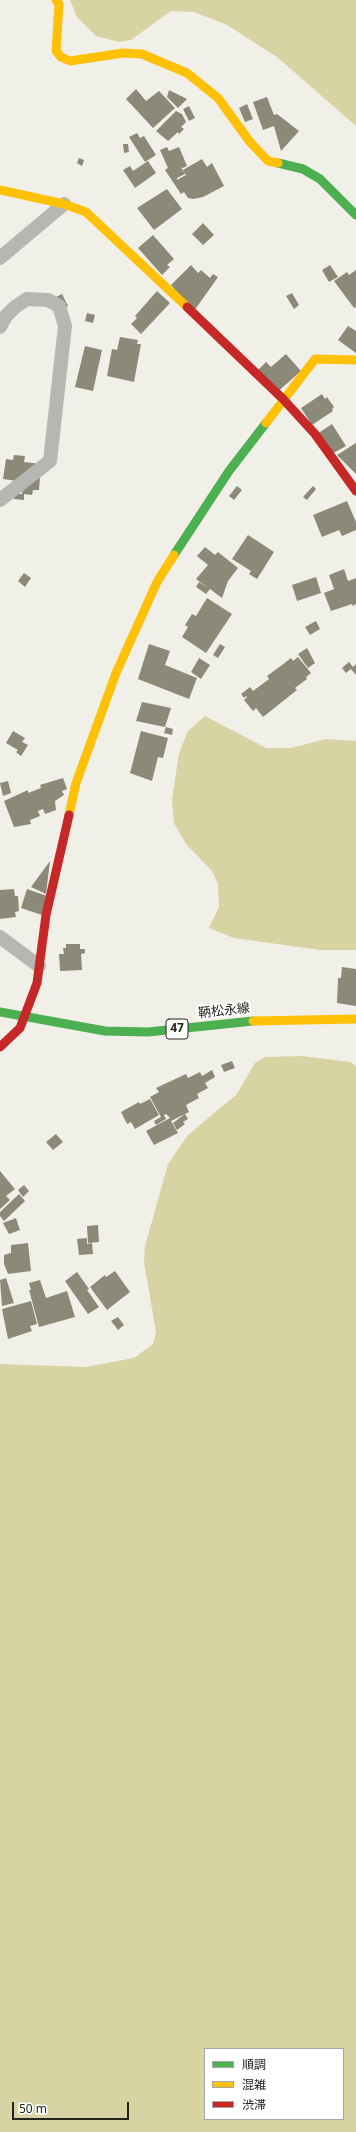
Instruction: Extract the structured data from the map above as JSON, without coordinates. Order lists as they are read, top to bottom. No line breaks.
{"streets":{"street":["鞆松永線","47"]},"legend":["順調","混雑","渋滞"],"scale_bar":"50 m"}
